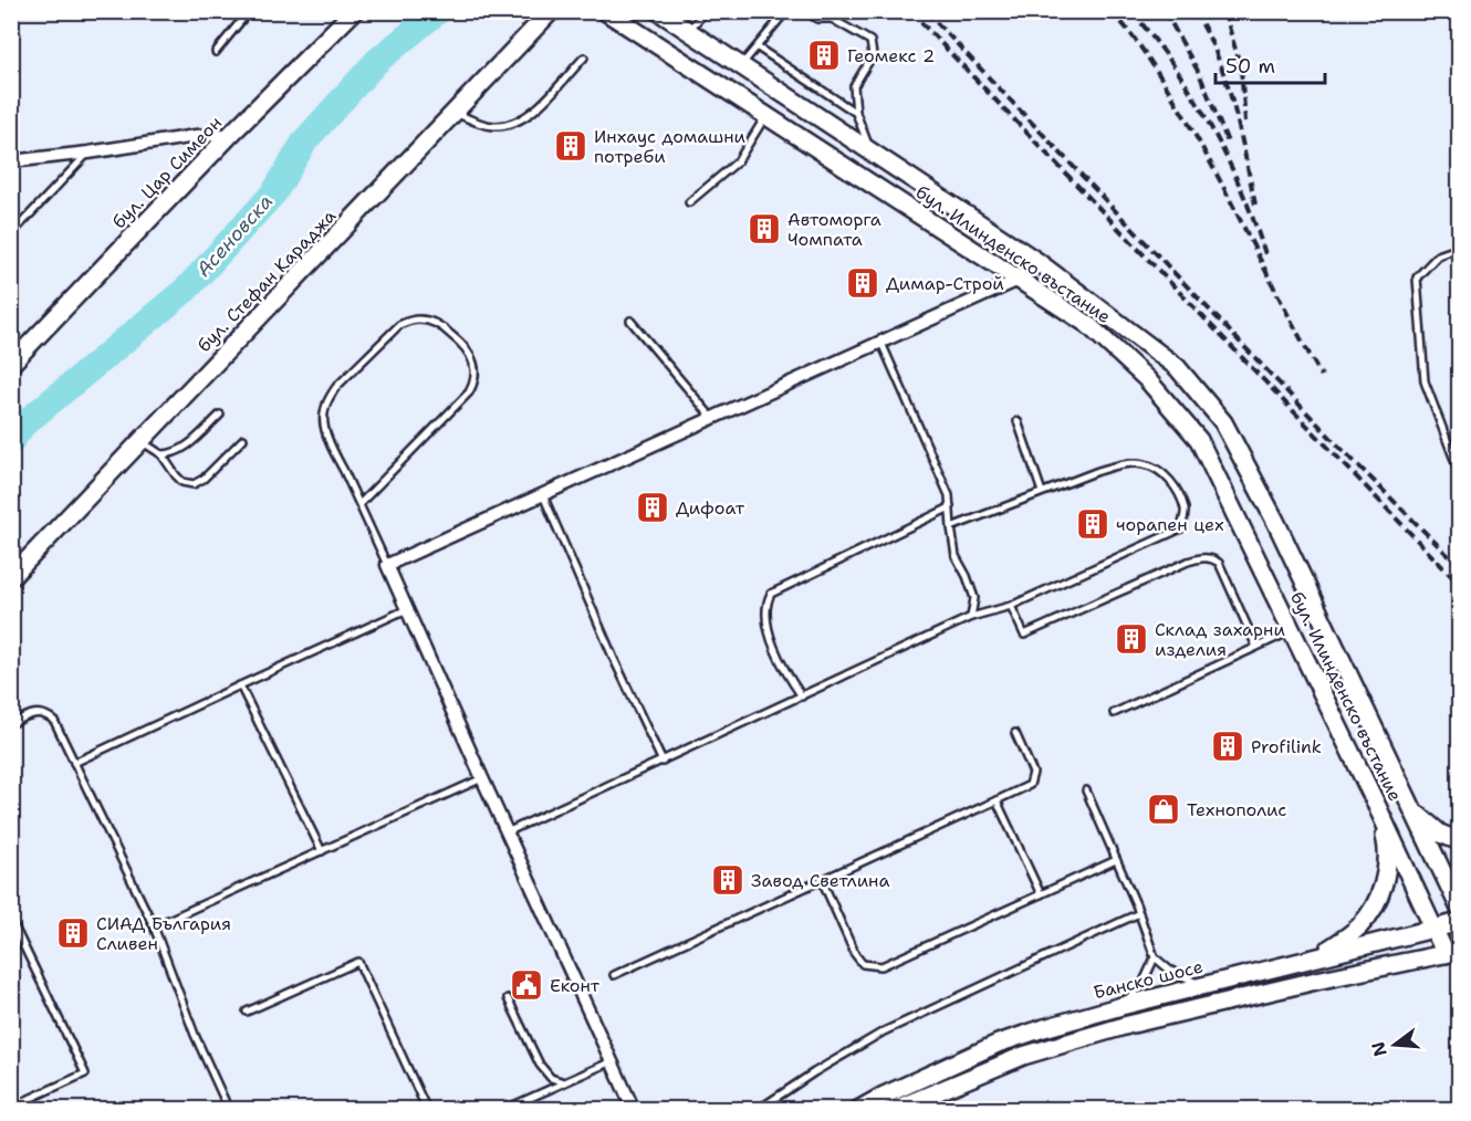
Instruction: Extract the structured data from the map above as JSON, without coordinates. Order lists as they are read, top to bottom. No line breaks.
{"streets":{"main road":["бул. Цар Симеон","бул. Илинденско въстание","бул. Стефан Караджа","Банско шосе"]},"crossings":[["бул. Илинденско въстание","Банско шосе"]],"water":["Асеновска"],"places":{"building":["Геомекс 2","Инхаус домашни потреби","Автоморга Чомпата","Димар-Строй","Дифоат","чорапен цех","Склад захарни изделия","Profilink","Завод Светлина","СИАД България Сливен"],"shop":["Технополис"],"public building":["Еконт"]},"scale_bar":"50 m","north":"left"}
